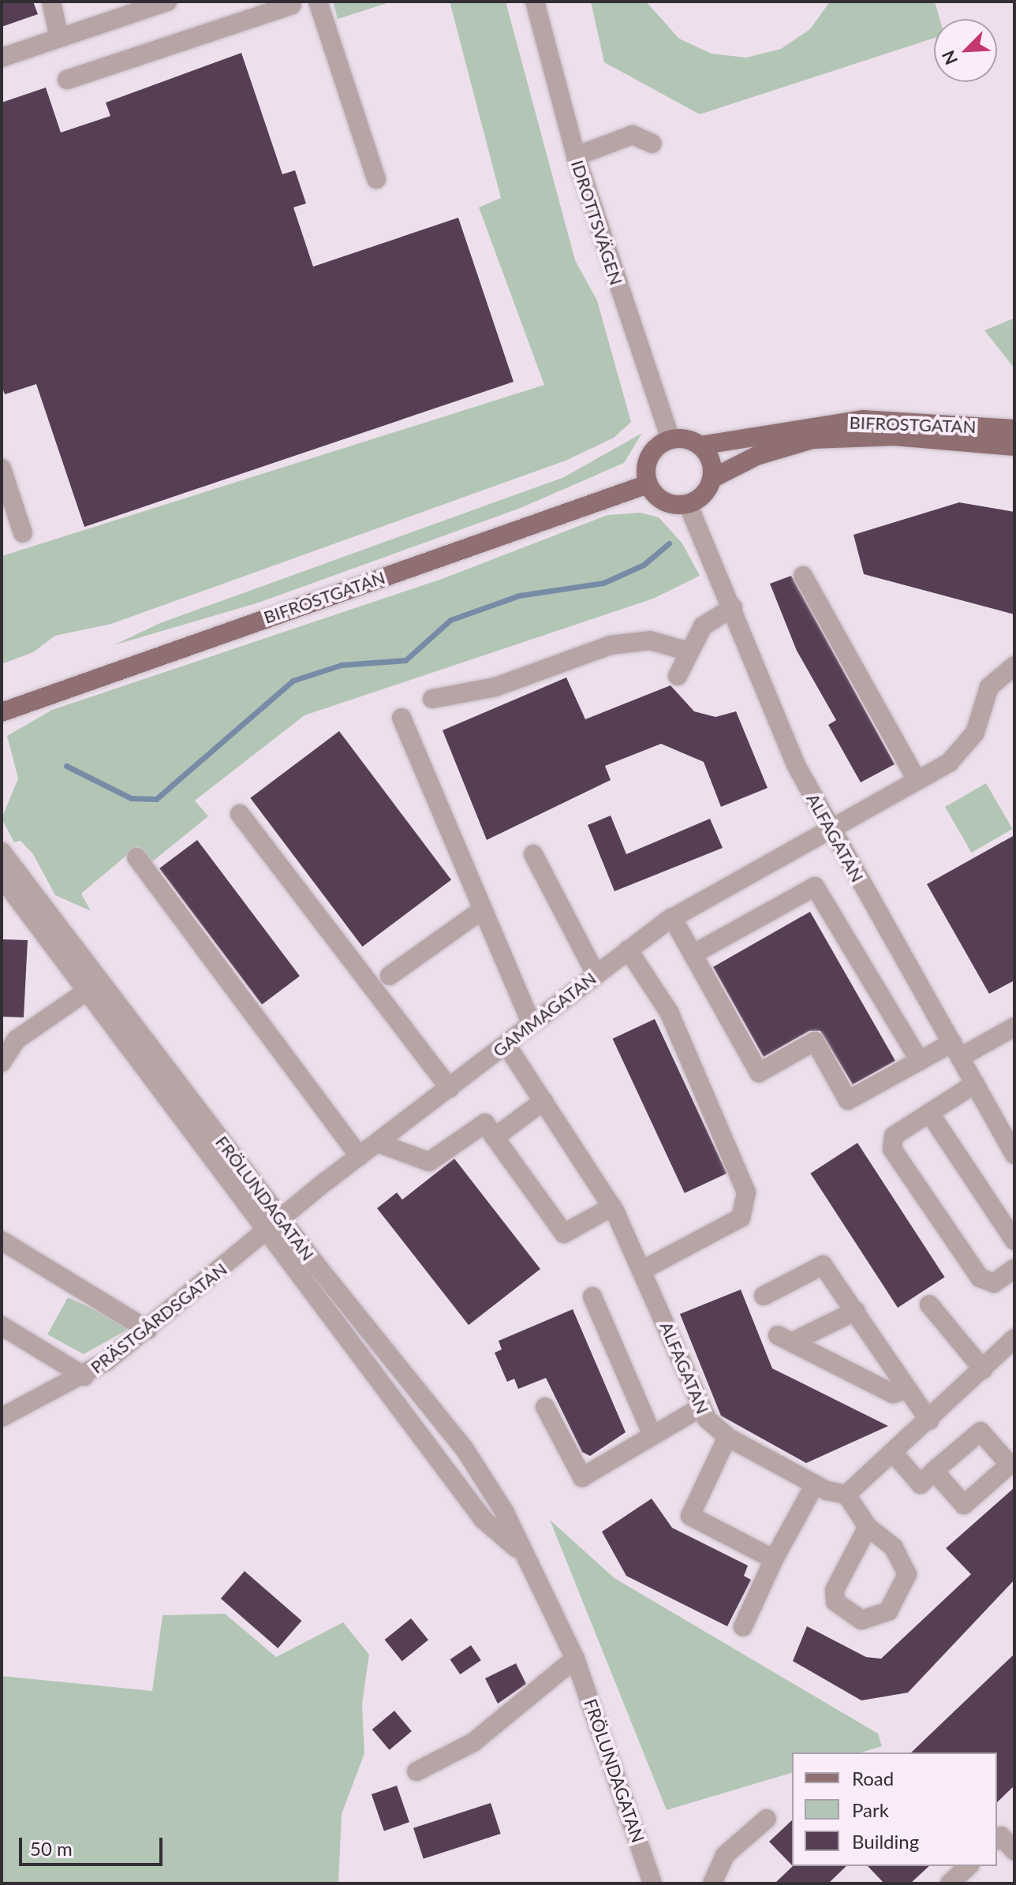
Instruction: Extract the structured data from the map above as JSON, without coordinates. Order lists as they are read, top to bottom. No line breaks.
{"streets":{"main road":["BIFROSTGATAN"],"street":["IDROTTSVÄGEN","ALFAGATAN","GAMMAGATAN","FRÖLUNDAGATAN","PRÄSTGÅRDSGATAN"]},"crossings":[["IDROTTSVÄGEN","BIFROSTGATAN"],["IDROTTSVÄGEN","ALFAGATAN"],["BIFROSTGATAN","ALFAGATAN"],["ALFAGATAN","GAMMAGATAN"],["GAMMAGATAN","FRÖLUNDAGATAN"],["GAMMAGATAN","PRÄSTGÅRDSGATAN"],["FRÖLUNDAGATAN","PRÄSTGÅRDSGATAN"]],"legend":["Road","Park","Building"],"scale_bar":"50 m","north":"bottom left"}
